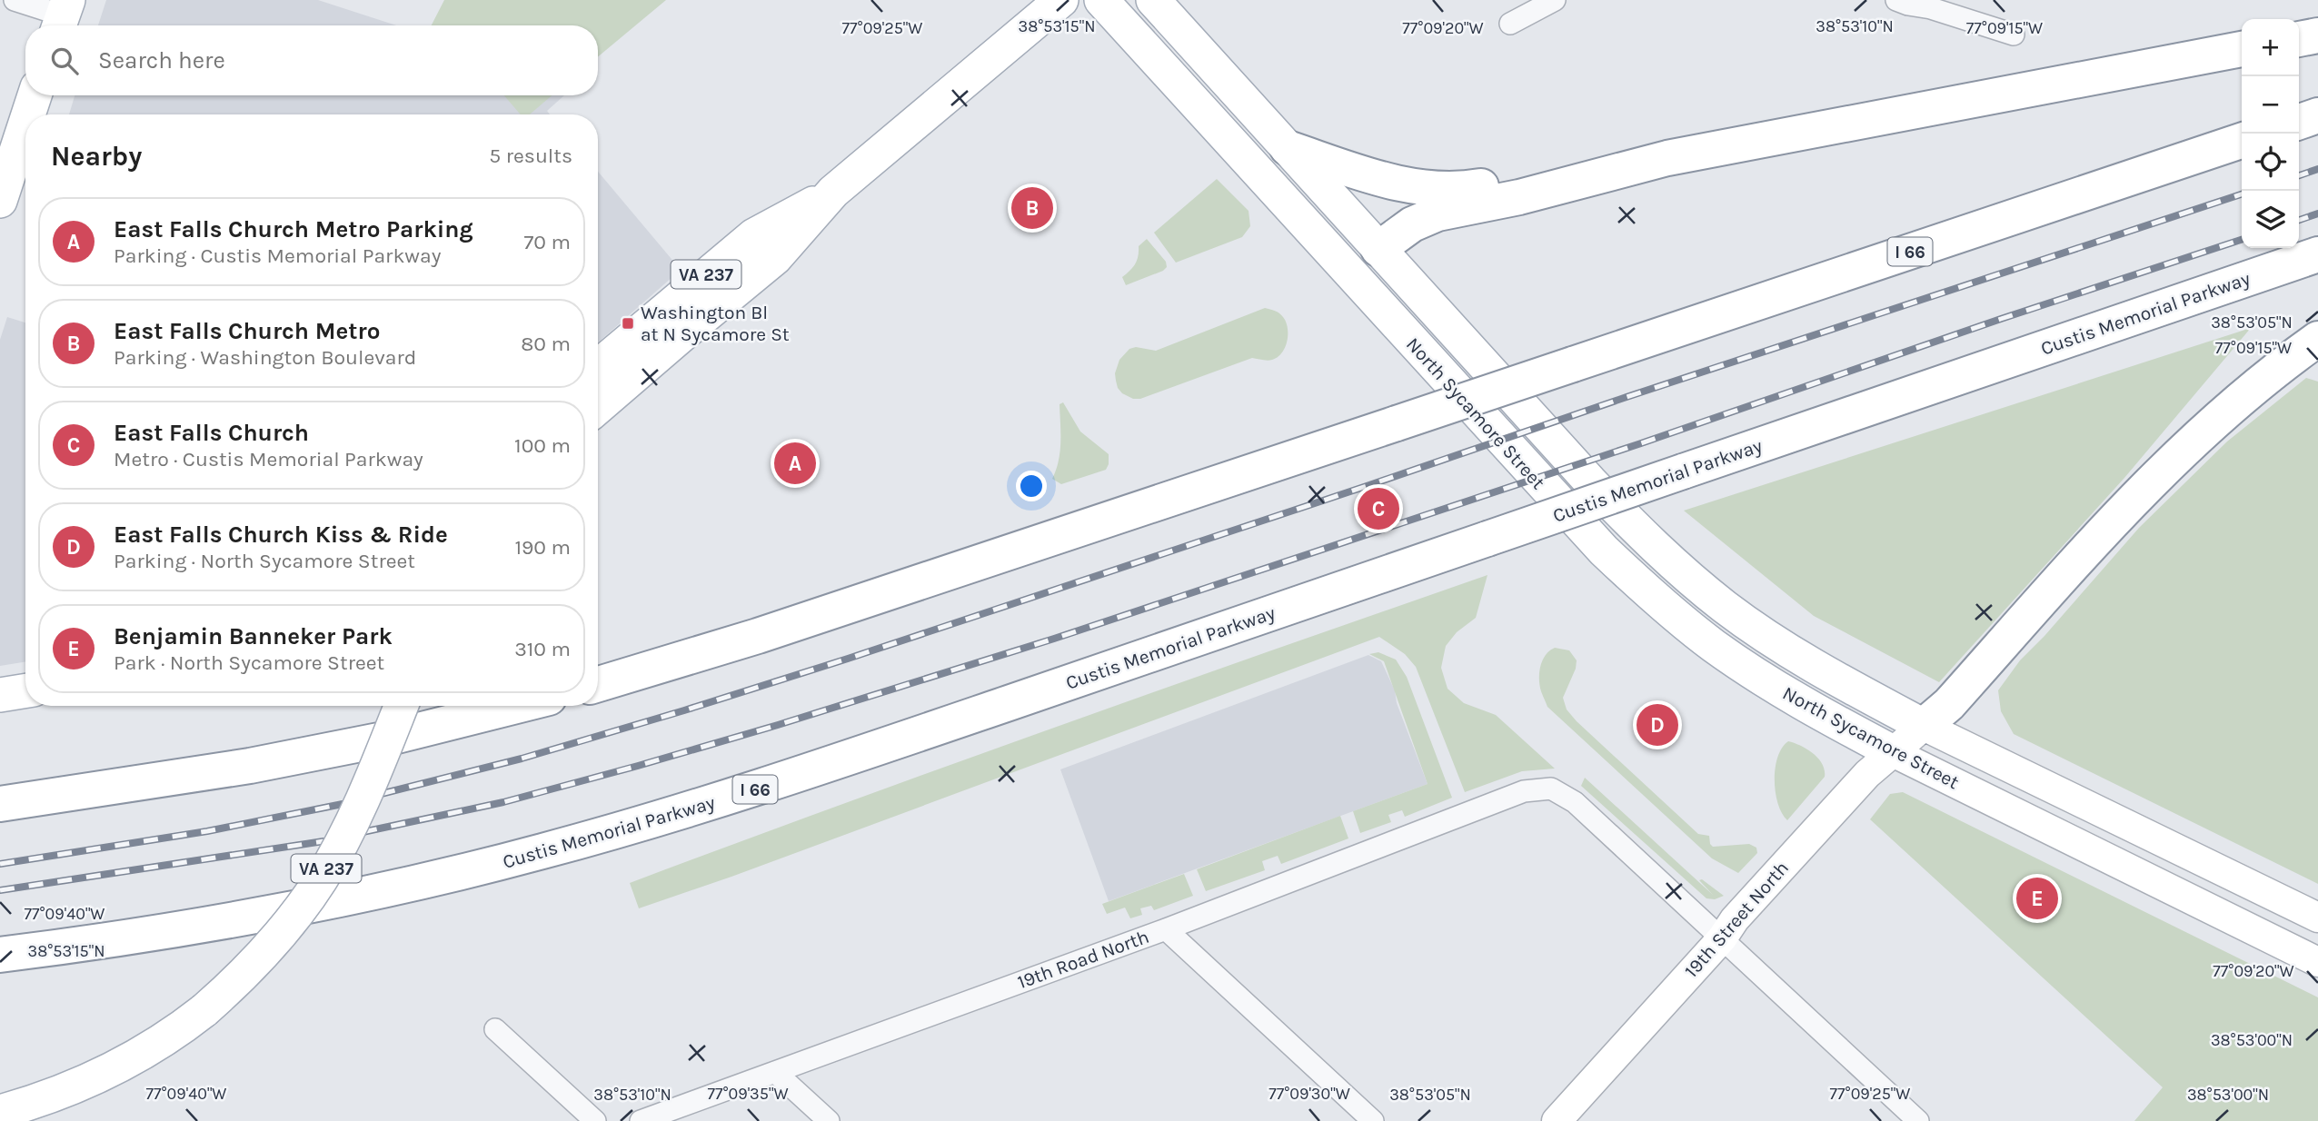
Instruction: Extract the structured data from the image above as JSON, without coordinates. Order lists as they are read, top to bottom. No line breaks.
{"streets":{"highway":["I 66","Custis Memorial Parkway"],"main road":["VA 237","North Sycamore Street","19th Street North"],"street":["19th Road North"]},"crossings":[["North Sycamore Street","19th Street North"],["19th Street North","19th Road North"]],"places":{"transit":["Washington Bl at N Sycamore St"]},"page":{"map_buttons":["+","−"],"search":"Search here","heading":["Nearby","5 results"],"pins":["B","A","C","D","E"],"list":[{"mark":"A","name":"East Falls Church Metro Parking","note":"Parking · Custis Memorial Parkway","value":"70 m"},{"mark":"B","name":"East Falls Church Metro","note":"Parking · Washington Boulevard","value":"80 m"},{"mark":"C","name":"East Falls Church","note":"Metro · Custis Memorial Parkway","value":"100 m"},{"mark":"D","name":"East Falls Church Kiss & Ride","note":"Parking · North Sycamore Street","value":"190 m"},{"mark":"E","name":"Benjamin Banneker Park","note":"Park · North Sycamore Street","value":"310 m"}]},"coordinates":["38°53'15\"N","38°53'10\"N","77°09'25\"W","77°09'20\"W","77°09'15\"W","38°53'05\"N","77°09'40\"W","38°53'00\"N","77°09'35\"W","77°09'30\"W"]}
